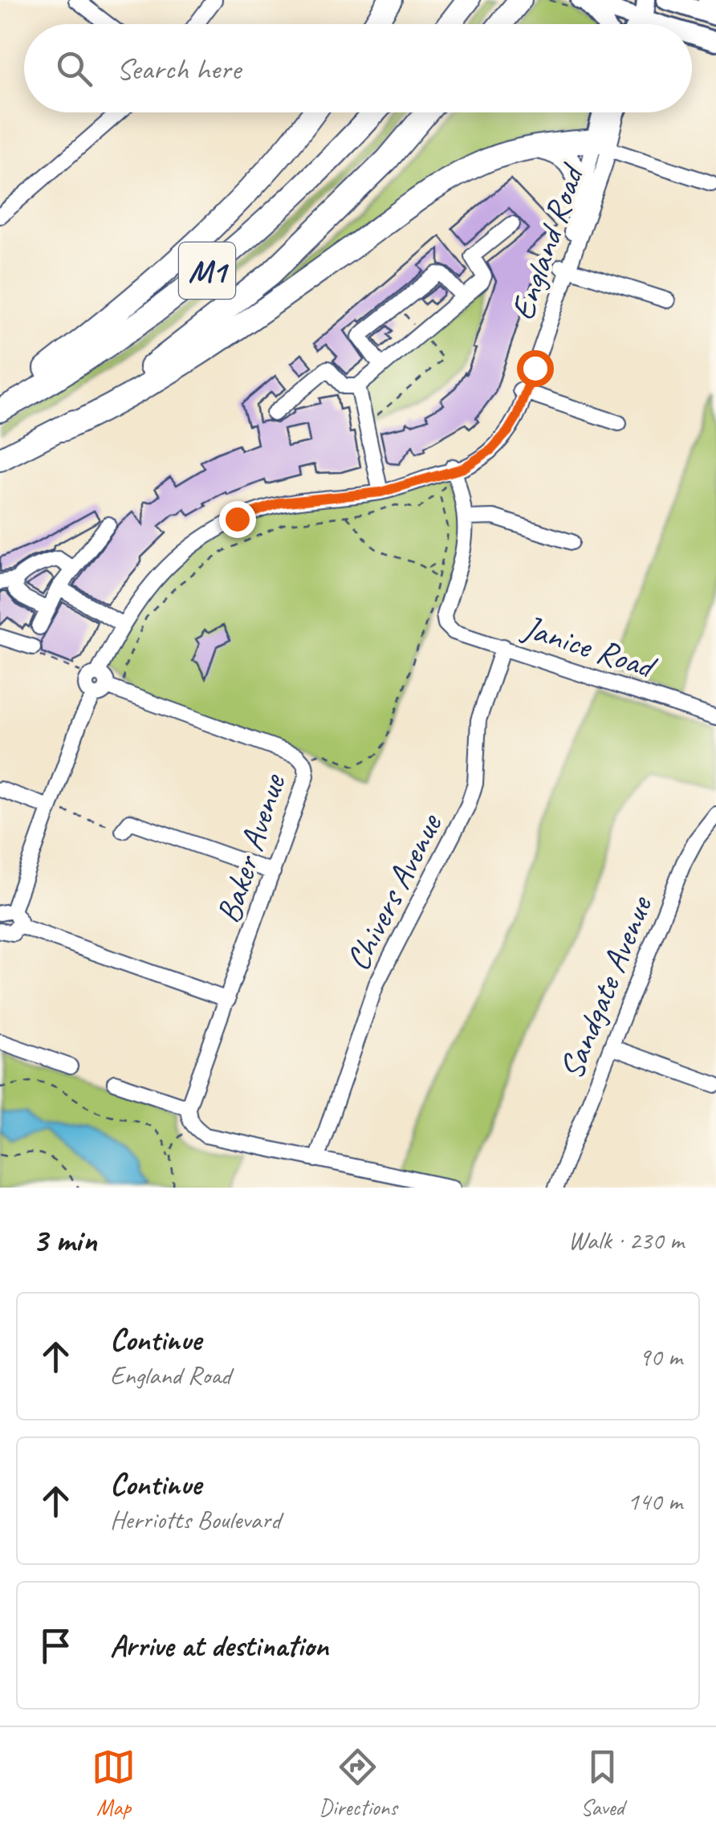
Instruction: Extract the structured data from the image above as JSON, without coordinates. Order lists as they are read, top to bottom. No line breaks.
{"streets":{"highway":["M1"],"street":["England Road","Janice Road","Baker Avenue","Chivers Avenue","Sandgate Avenue"]},"crossings":[["England Road","Baker Avenue"],["Janice Road","Chivers Avenue"]],"page":{"search":"Search here","heading":["3 min","Walk · 230 m"],"list":[["Continue","England Road","90 m"],["Continue","Herriotts Boulevard","140 m"],"Arrive at destination"],"nav":["Map","Directions","Saved"]}}
